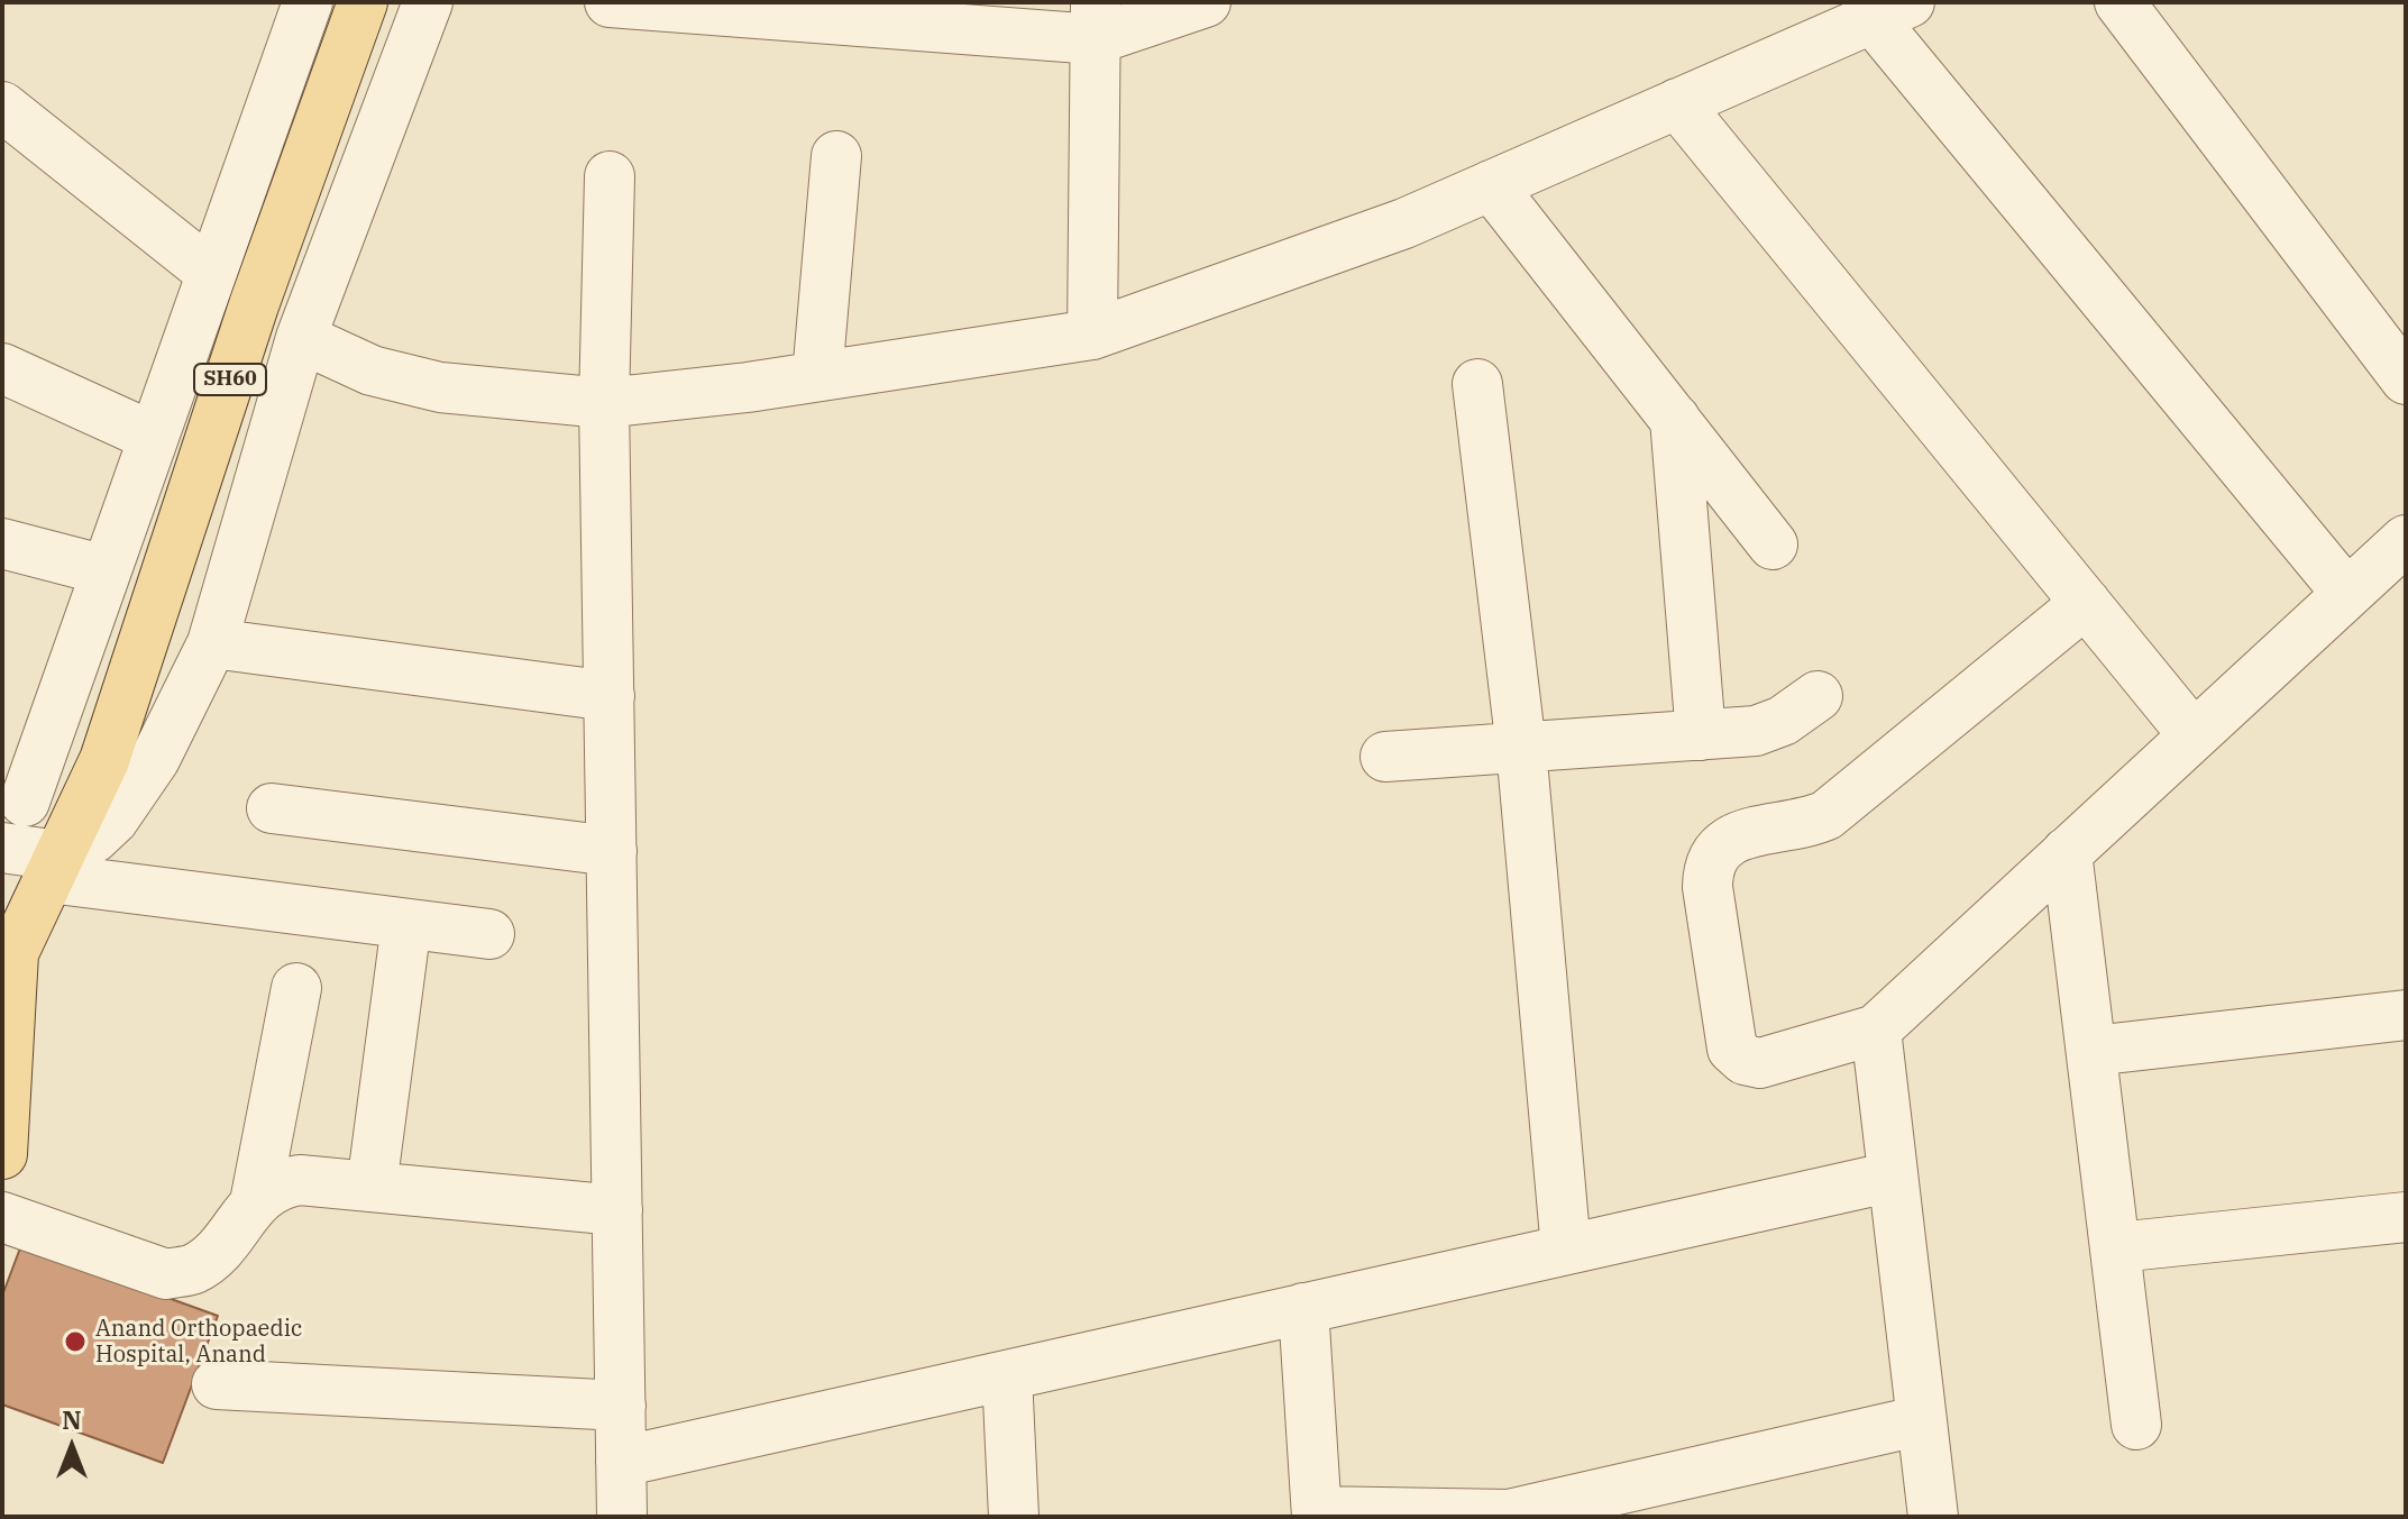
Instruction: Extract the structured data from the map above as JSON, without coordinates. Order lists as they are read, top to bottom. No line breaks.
{"streets":{"main road":["SH60"]},"places":["Anand Orthopaedic Hospital, Anand"],"north":"top"}
